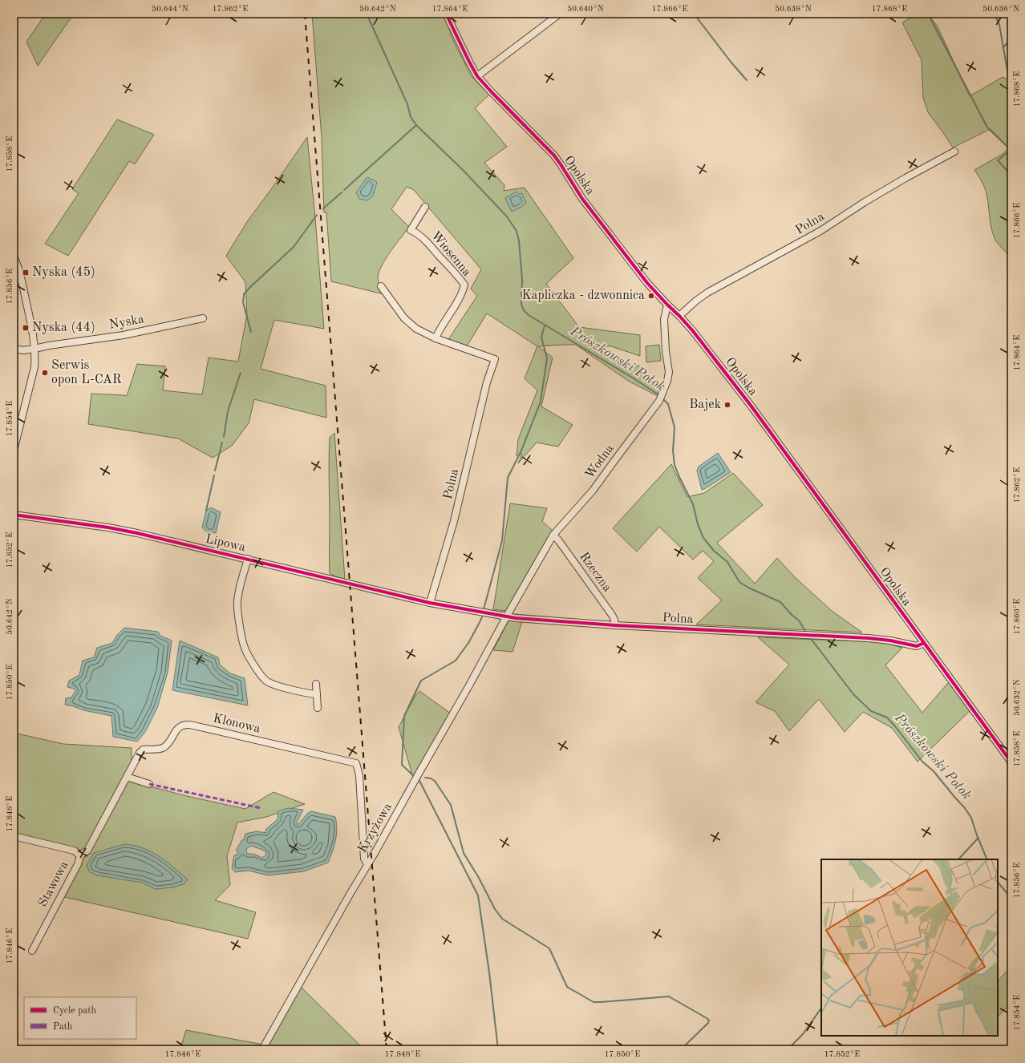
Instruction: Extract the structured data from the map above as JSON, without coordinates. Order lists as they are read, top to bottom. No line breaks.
{"streets":{"street":["Opolska","Polna","Wiosenna","Nyska","Wodna","Lipowa","Rzeczna","Klonowa","Krzyżowa","Stawowa"]},"crossings":[["Opolska","Polna"],["Opolska","Wodna"],["Polna","Wiosenna"],["Polna","Wodna"],["Polna","Lipowa"],["Polna","Rzeczna"],["Polna","Krzyżowa"],["Wodna","Rzeczna"],["Wodna","Krzyżowa"],["Klonowa","Krzyżowa"],["Klonowa","Stawowa"]],"water":["Prószkowski Potok"],"places":{"transit":["Nyska (45)","Nyska (44)"],"other":["Kapliczka - dzwonnica","Serwis opon L-CAR","Bajek"]},"legend":["Cycle path","Path"],"coordinates":["50.644°N","17.862°E","50.642°N","17.864°E","50.640°N","17.866°E","50.638°N","17.868°E","50.636°N","17.858°E","17.856°E","17.854°E","17.852°E","17.860°E","17.850°E","50.632°N","17.848°E","17.846°E"]}
